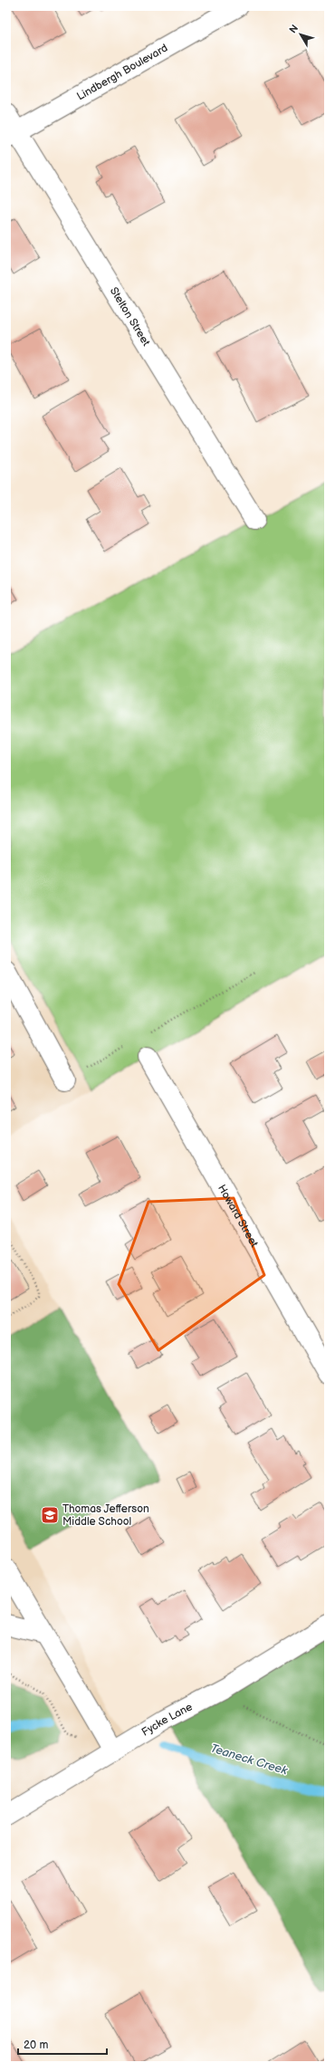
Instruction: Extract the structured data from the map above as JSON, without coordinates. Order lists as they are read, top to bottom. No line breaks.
{"streets":{"street":["Lindbergh Boulevard","Stelton Street","Howard Street","Fycke Lane"]},"crossings":[["Lindbergh Boulevard","Stelton Street"]],"water":["Teaneck Creek"],"places":{"school or university":["Thomas Jefferson Middle School"]},"scale_bar":"20 m","north":"top left"}
